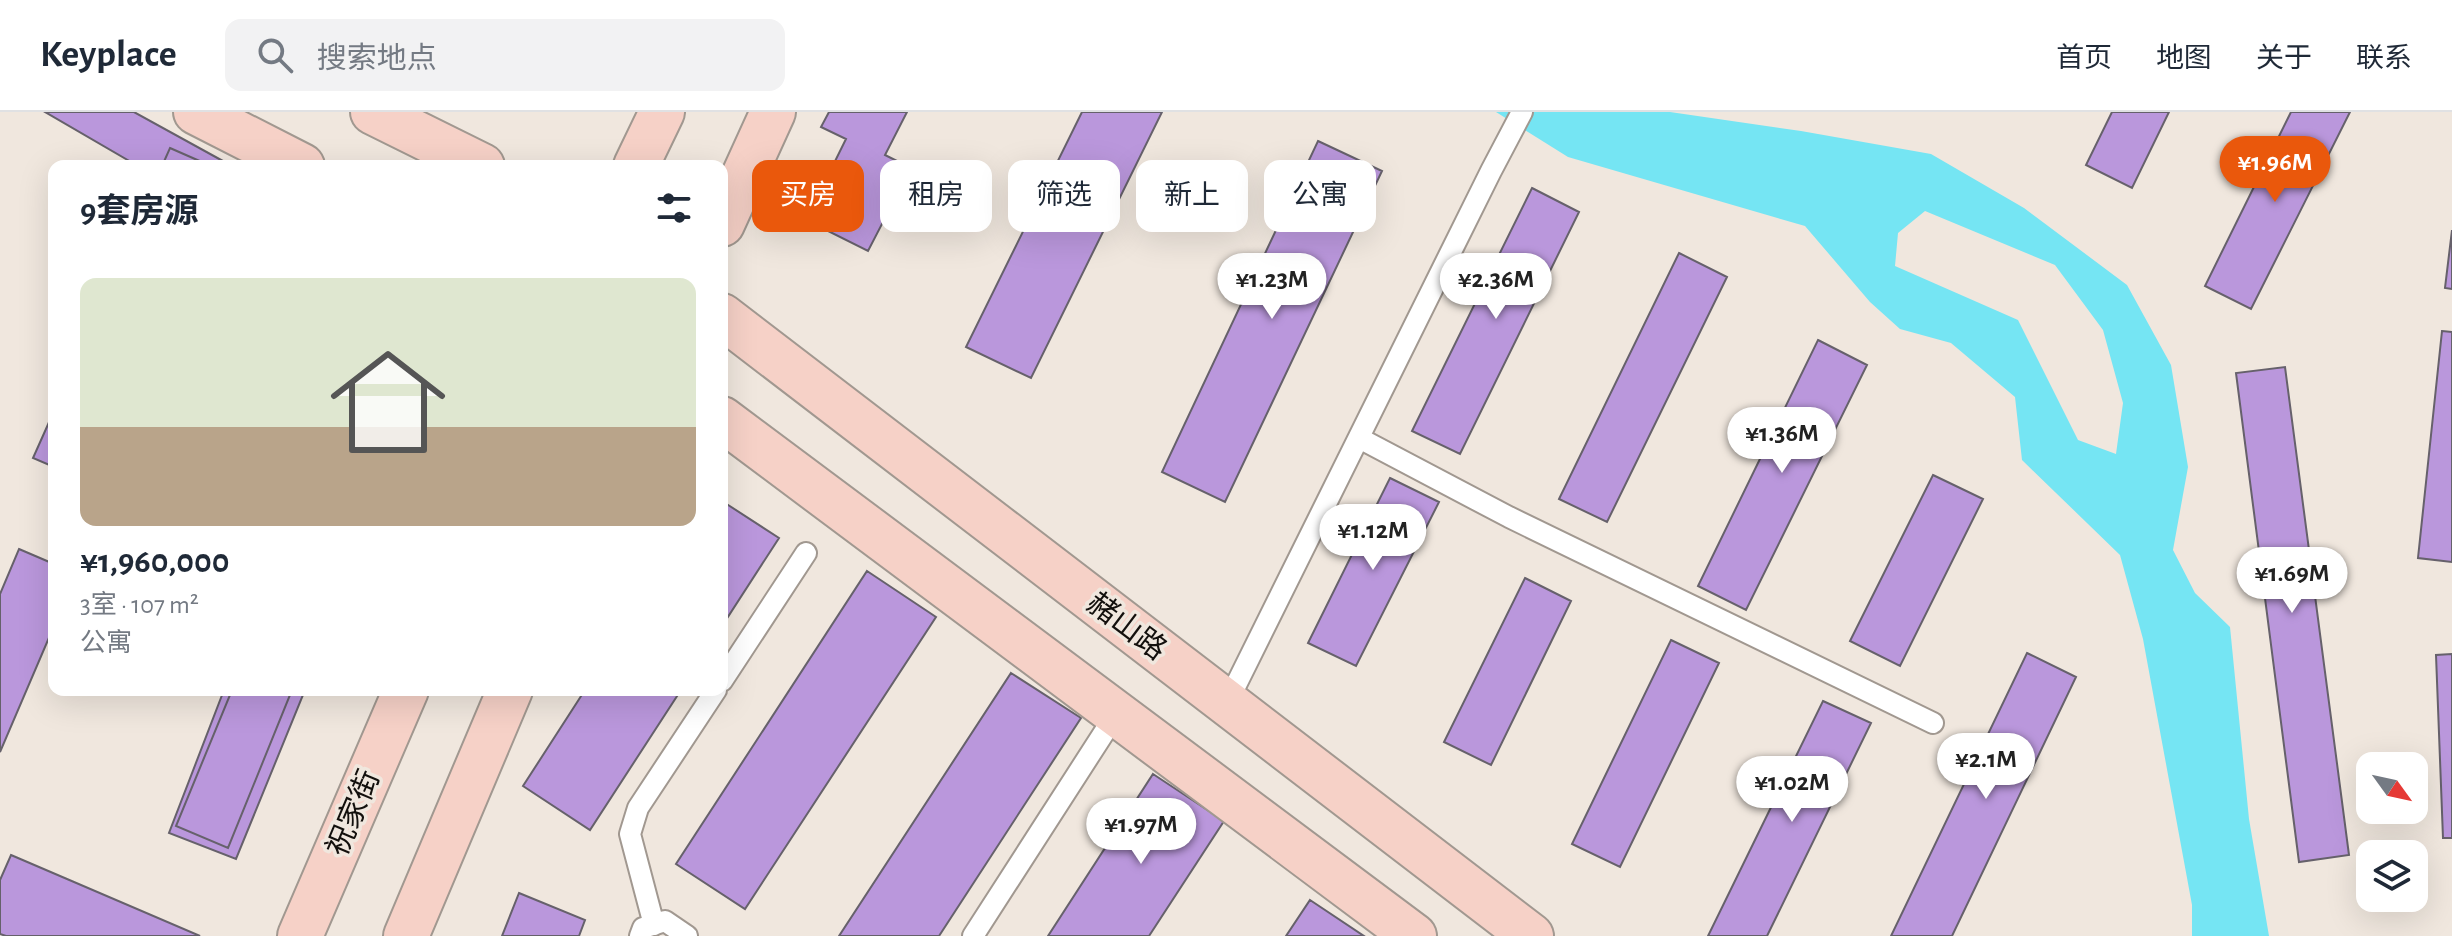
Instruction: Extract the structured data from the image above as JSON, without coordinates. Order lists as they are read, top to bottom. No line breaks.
{"streets":{"street":["赭山路","祝家街"]},"north":"bottom right","page":{"header":"Keyplace","search":"搜索地点","nav":["首页","地图","关于","联系"],"price":["¥1.96M","¥1.23M","¥2.36M","¥1.36M","¥1.12M","¥1.69M","¥2.1M","¥1.02M","¥1.97M"],"chip":["买房","租房","筛选","新上","公寓"],"heading":"9套房源","list":[{"name":"¥1,960,000","note":"3室 · 107 m² · 公寓"}]}}
